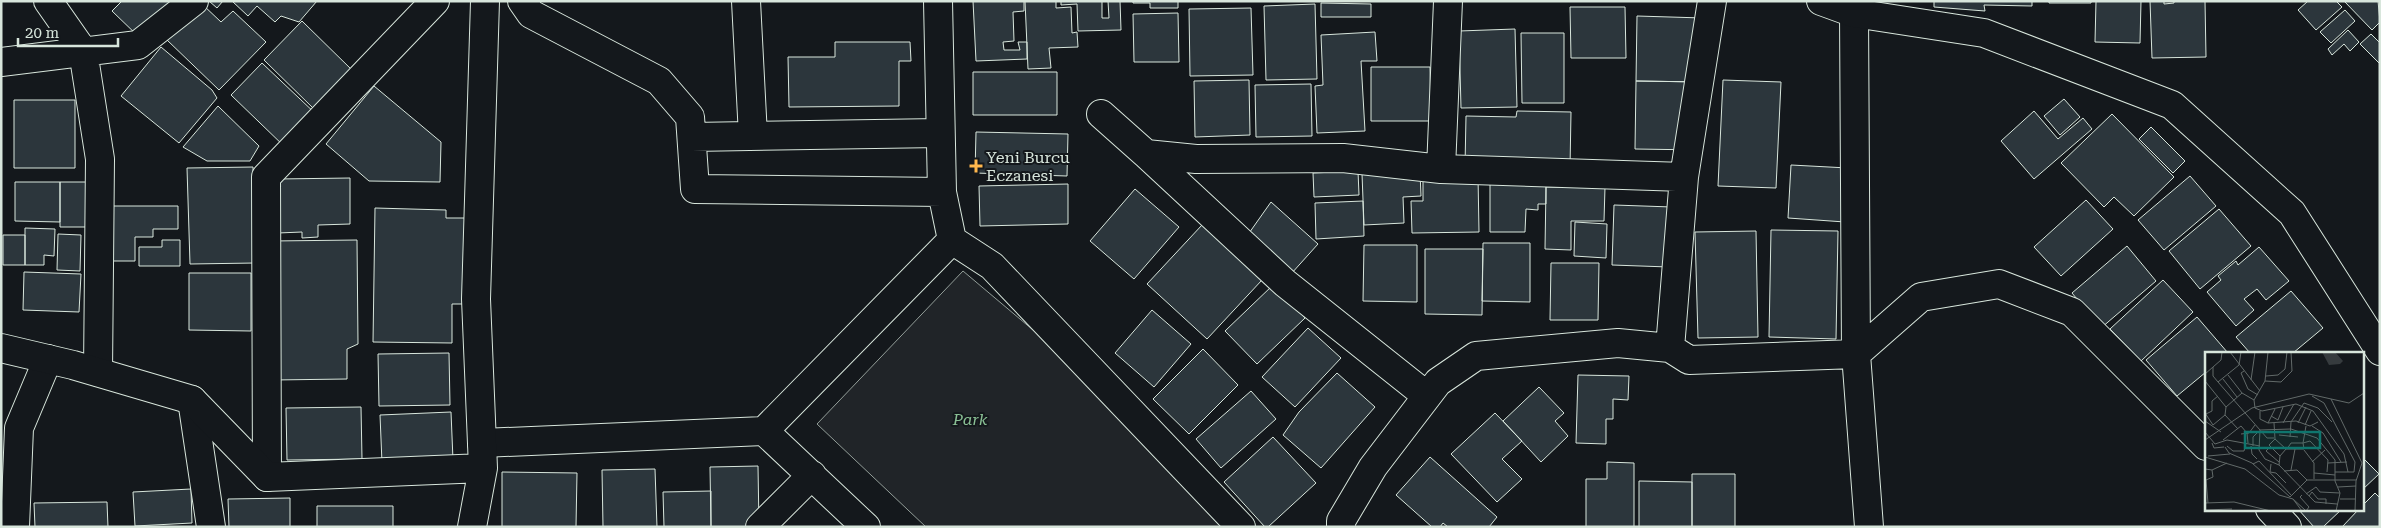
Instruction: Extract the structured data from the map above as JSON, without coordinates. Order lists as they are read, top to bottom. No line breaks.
{"parks":["Park"],"places":{"health":["Yeni Burcu Eczanesi"]},"scale_bar":"20 m"}
